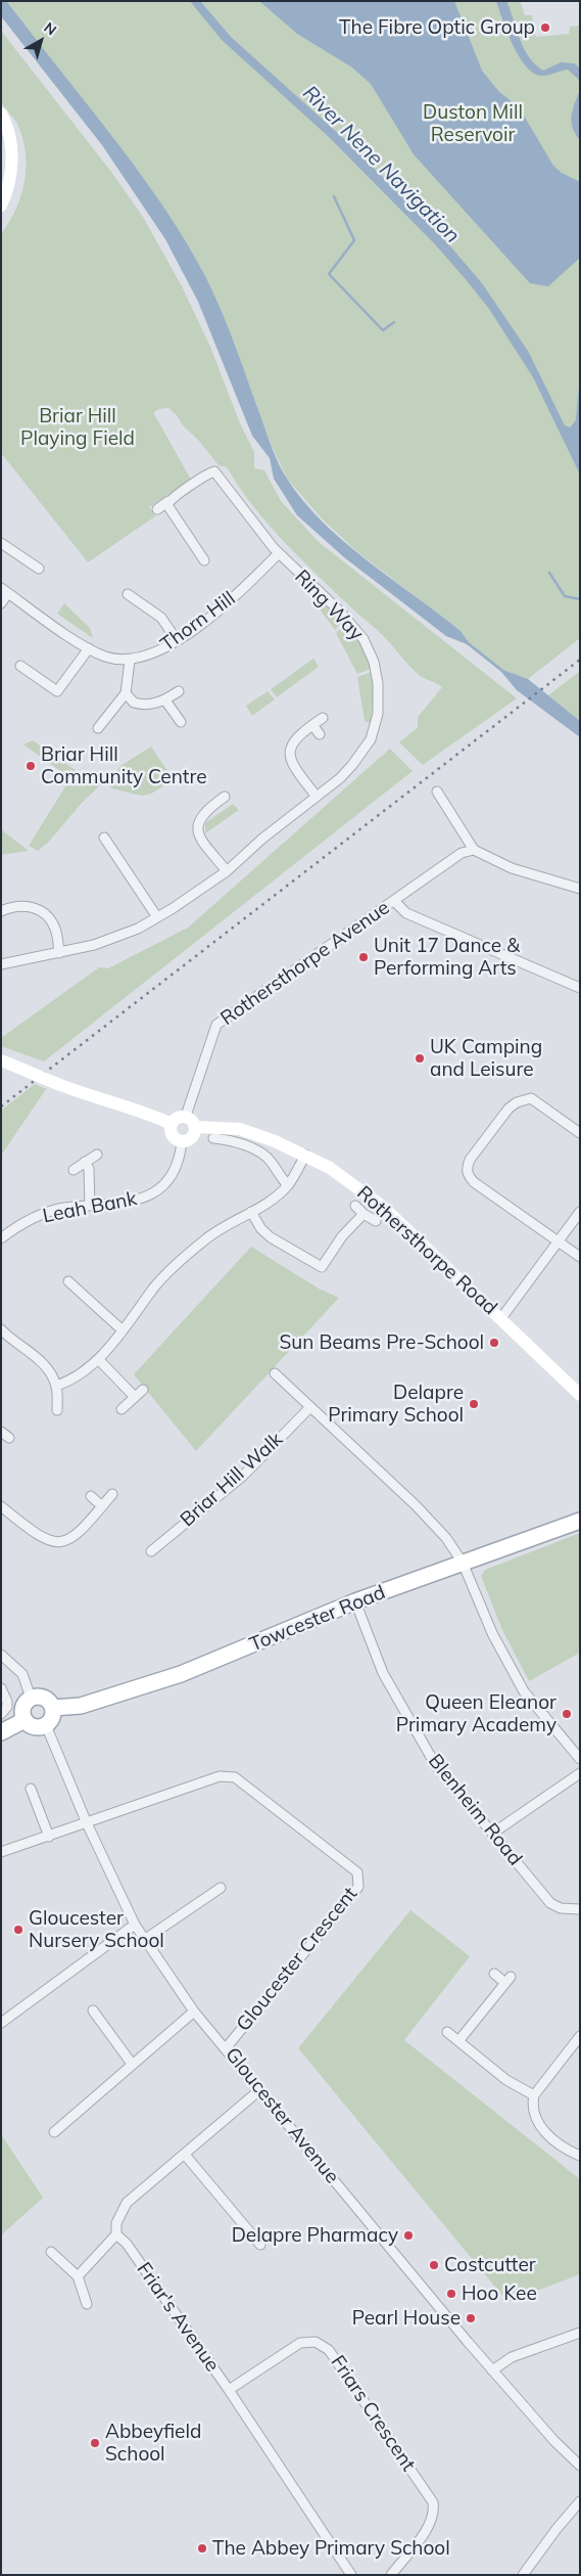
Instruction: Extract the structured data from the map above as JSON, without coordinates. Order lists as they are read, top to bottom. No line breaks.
{"streets":{"main road":["Towcester Road"],"street":["Ring Way","Thorn Hill","Rothersthorpe Avenue","Leah Bank","Rothersthorpe Road","Briar Hill Walk","Blenheim Road","Gloucester Crescent","Gloucester Avenue","Friar's Avenue","Friars Crescent"]},"crossings":[["Ring Way","Thorn Hill"],["Rothersthorpe Avenue","Leah Bank"],["Rothersthorpe Avenue","Rothersthorpe Road"],["Leah Bank","Rothersthorpe Road"],["Towcester Road","Blenheim Road"],["Towcester Road","Gloucester Avenue"],["Gloucester Crescent","Gloucester Avenue"],["Friar's Avenue","Friars Crescent"]],"water":["River Nene Navigation"],"parks":["Duston Mill Reservoir","Briar Hill Playing Field"],"places":["The Fibre Optic Group","Briar Hill Community Centre","Unit 17 Dance & Performing Arts","UK Camping and Leisure","Sun Beams Pre-School","Delapre Primary School","Queen Eleanor Primary Academy","Gloucester Nursery School","Delapre Pharmacy","Costcutter","Hoo Kee","Pearl House","Abbeyfield School","The Abbey Primary School"],"north":"top right"}
